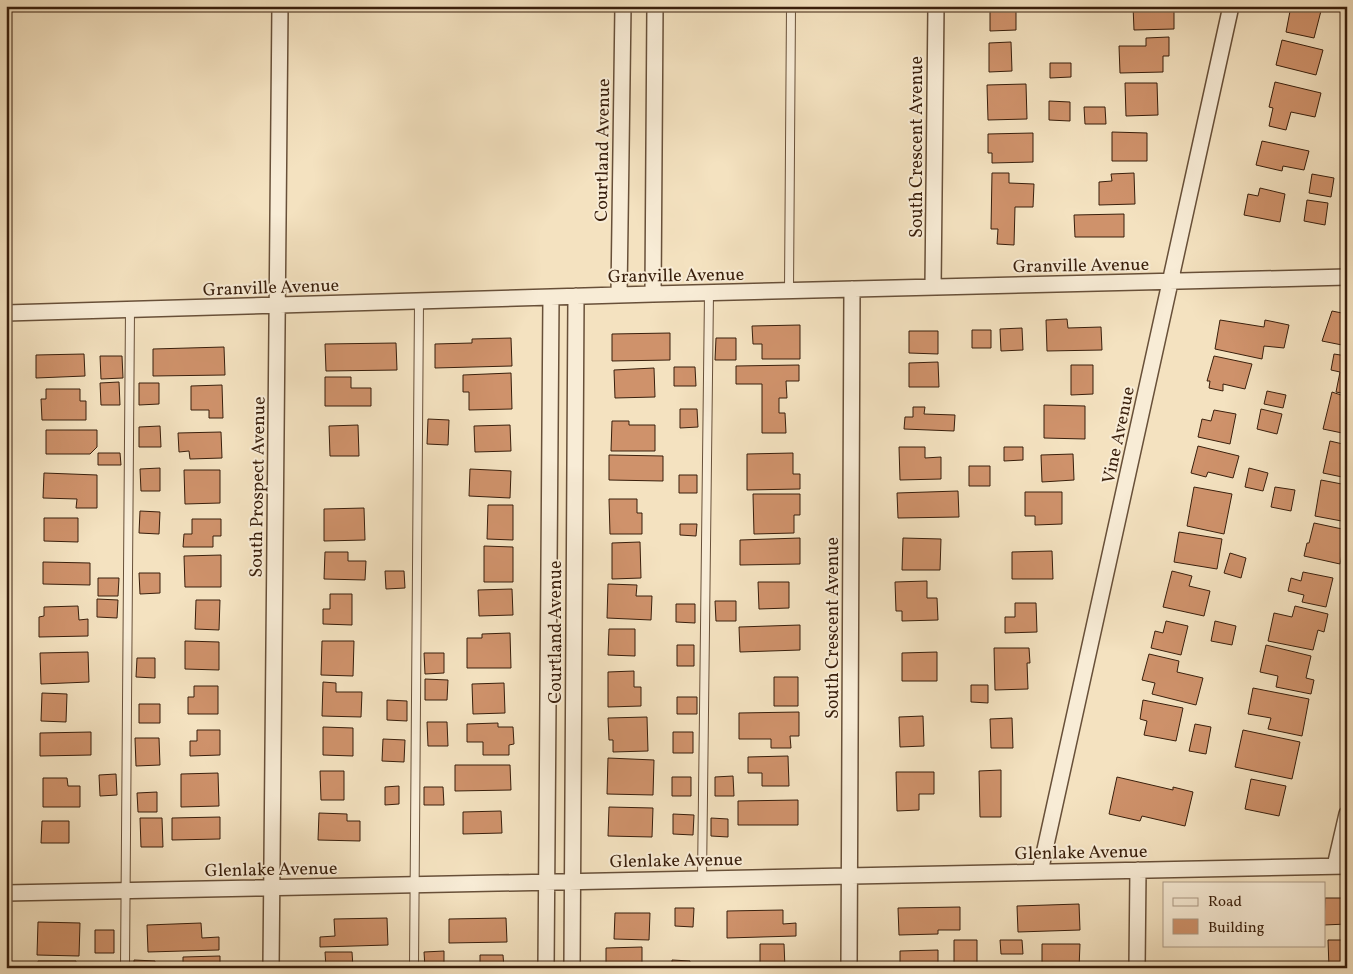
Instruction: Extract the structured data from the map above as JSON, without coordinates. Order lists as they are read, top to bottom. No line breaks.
{"streets":{"street":["South Crescent Avenue","Courtland Avenue","Granville Avenue","Vine Avenue","South Prospect Avenue","Glenlake Avenue"]},"crossings":[["South Crescent Avenue","Granville Avenue"],["South Crescent Avenue","Glenlake Avenue"],["Courtland Avenue","Granville Avenue"],["Courtland Avenue","Glenlake Avenue"],["Granville Avenue","Vine Avenue"],["Granville Avenue","South Prospect Avenue"],["Vine Avenue","Glenlake Avenue"],["South Prospect Avenue","Glenlake Avenue"]],"legend":["Road","Building"]}
